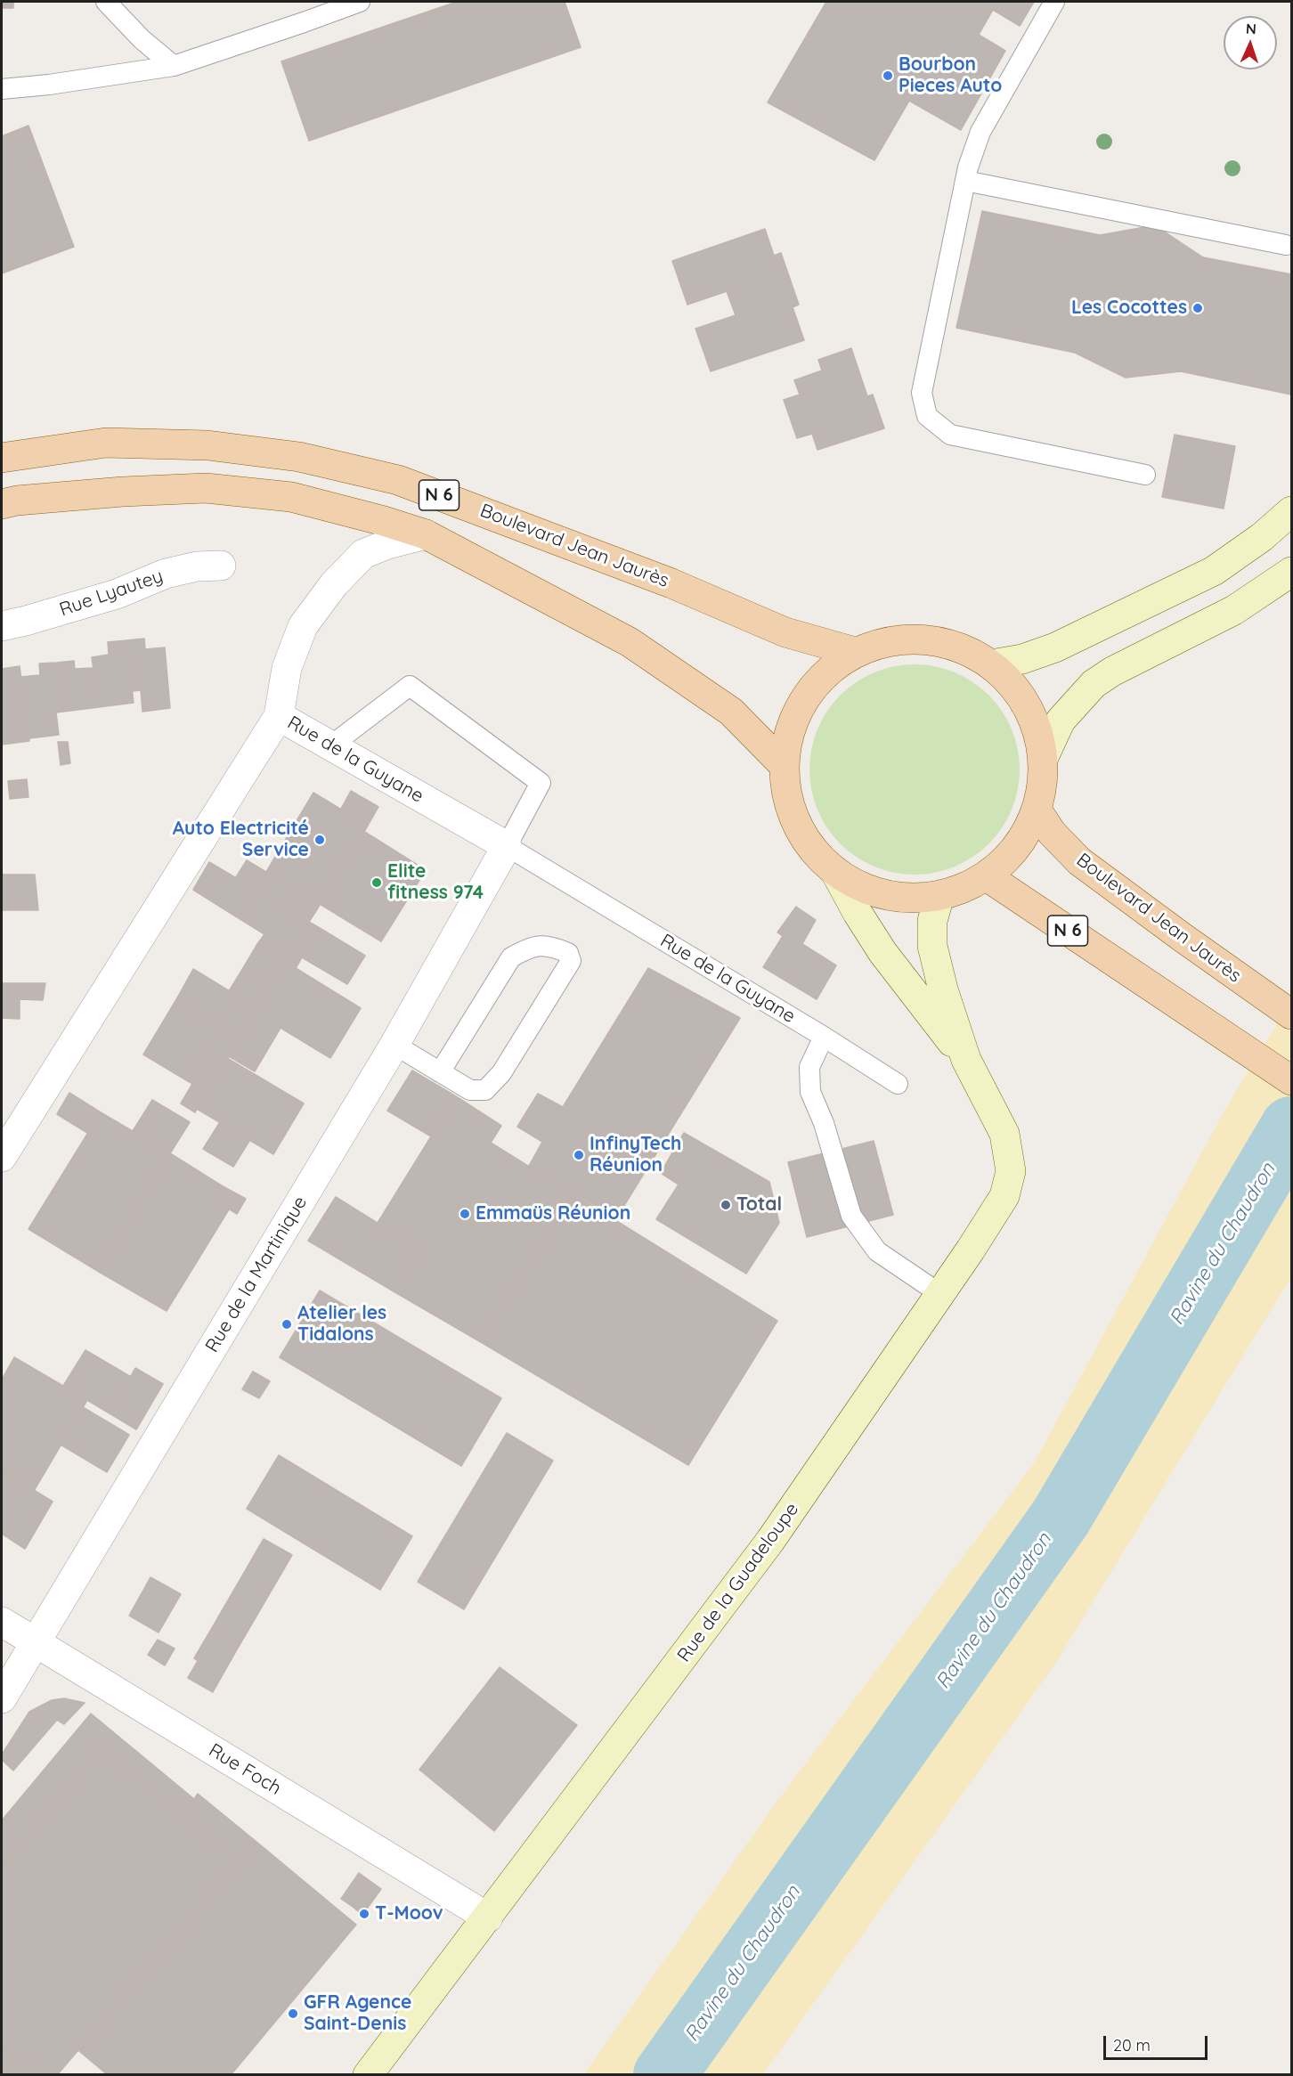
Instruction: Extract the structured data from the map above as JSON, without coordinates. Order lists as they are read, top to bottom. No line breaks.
{"streets":{"main road":["N 6","Boulevard Jean Jaurès"],"street":["Rue Lyautey","Rue de la Guyane","Rue de la Martinique","Rue de la Guadeloupe","Rue Foch"]},"crossings":[["Rue de la Guyane","Rue de la Martinique"],["Rue de la Martinique","Rue Foch"],["Rue de la Guadeloupe","Rue Foch"]],"water":["Ravine du Chaudron"],"places":["Bourbon Pieces Auto","Les Cocottes","Auto Electricité Service","Elite fitness 974","InfinyTech Réunion","Total","Emmaüs Réunion","Atelier les Tidalons","T-Moov","GFR Agence Saint-Denis"],"scale_bar":"20 m","north":"top"}
